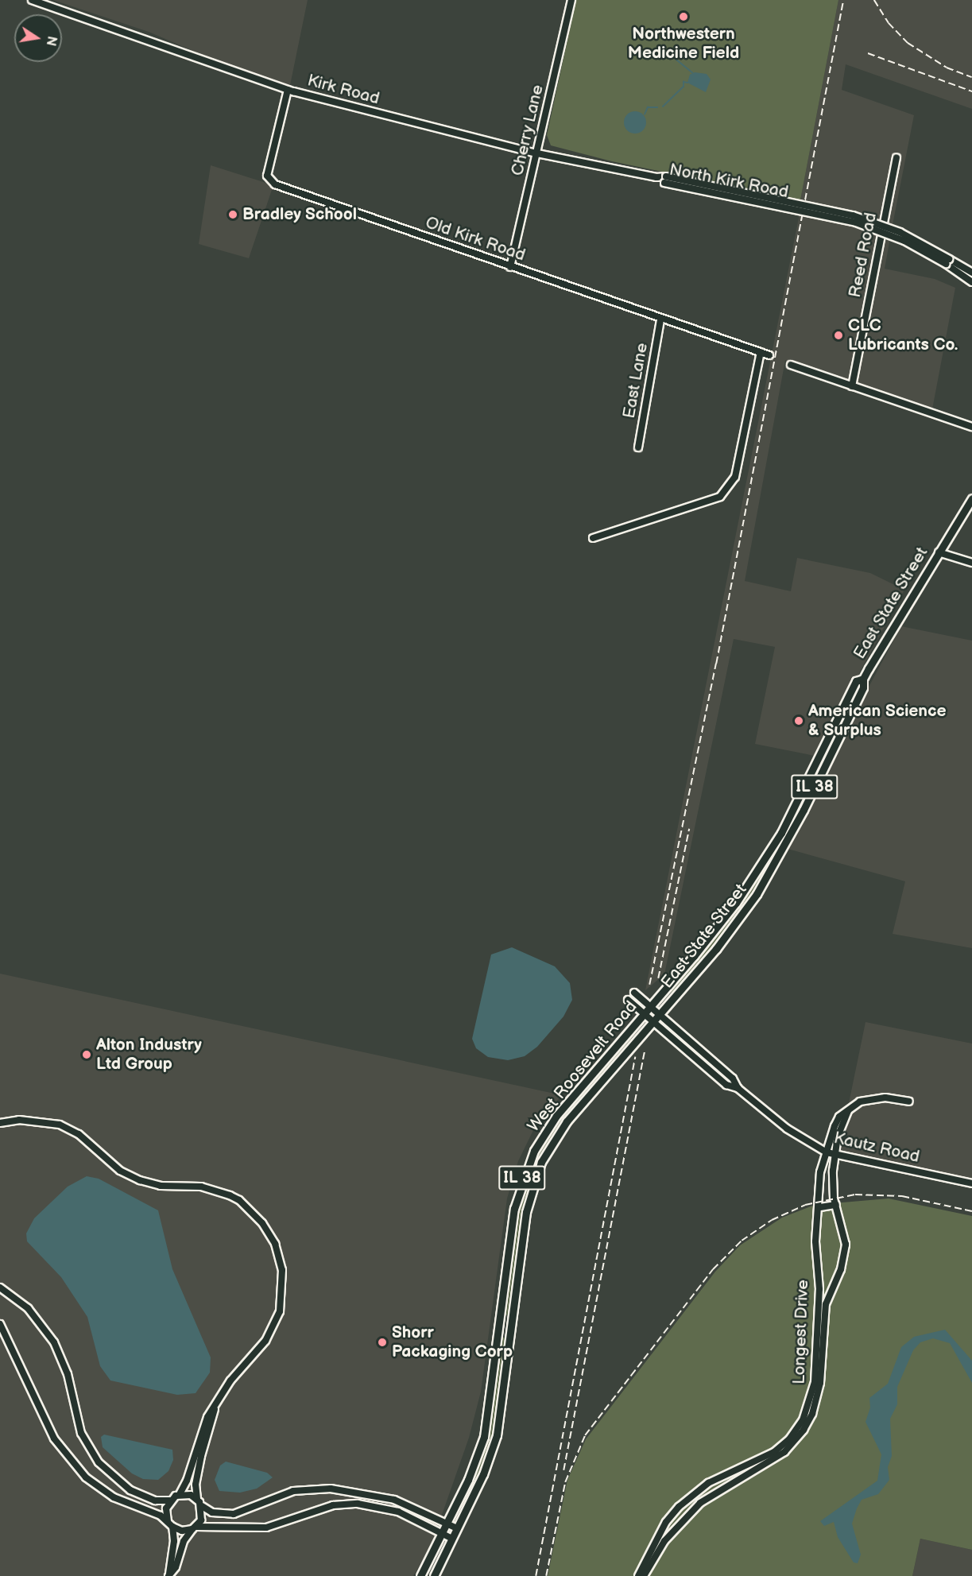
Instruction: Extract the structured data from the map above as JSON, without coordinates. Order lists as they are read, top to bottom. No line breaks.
{"streets":{"main road":["East State Street","IL 38","West Roosevelt Road"],"street":["Kirk Road","Cherry Lane","North Kirk Road","Old Kirk Road","Reed Road","East Lane","Kautz Road","Longest Drive"]},"crossings":[["Kirk Road","Cherry Lane"],["Kirk Road","North Kirk Road"],["Kirk Road","Old Kirk Road"],["Cherry Lane","Old Kirk Road"],["Old Kirk Road","East Lane"],["East State Street","West Roosevelt Road"],["East State Street","Kautz Road"],["West Roosevelt Road","Kautz Road"],["Kautz Road","Longest Drive"]],"places":["Northwestern Medicine Field","Bradley School","CLC Lubricants Co.","American Science & Surplus","Alton Industry Ltd Group","Shorr Packaging Corp"],"north":"right"}
